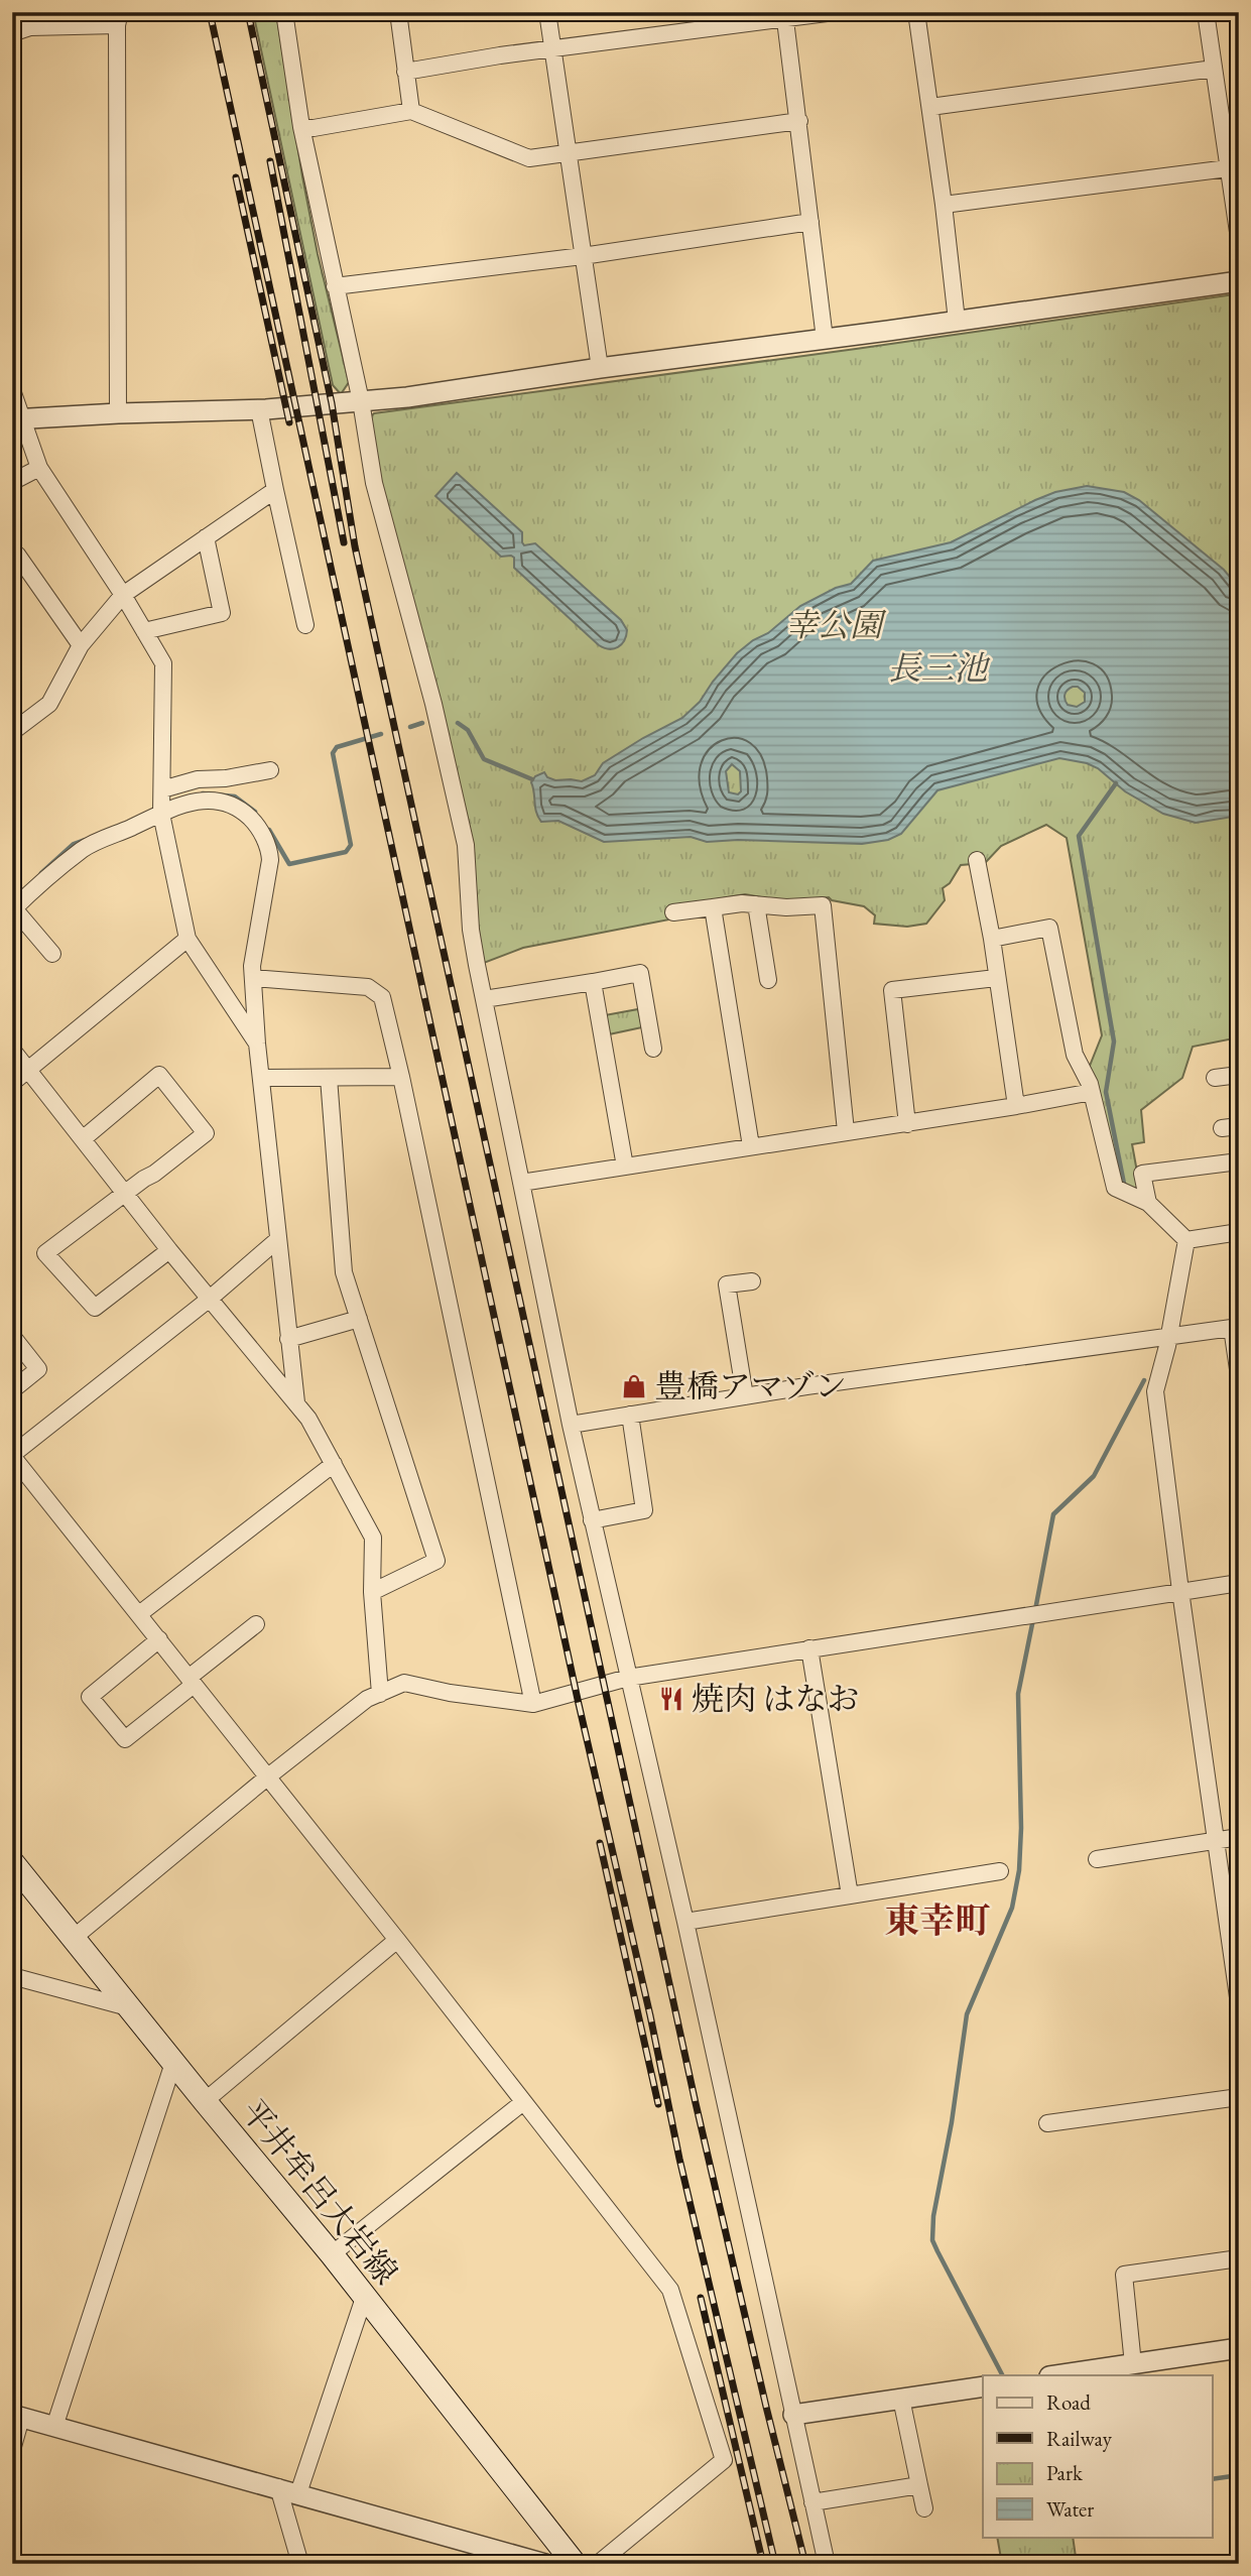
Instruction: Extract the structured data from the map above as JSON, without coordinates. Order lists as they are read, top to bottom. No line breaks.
{"streets":{"main road":["平井牟呂大岩線"]},"districts":["東幸町"],"water":["長三池"],"parks":["幸公園"],"places":{"shop":["豊橋アマゾン"],"restaurant":["焼肉 はなお"]},"legend":["Road","Railway","Park","Water"]}
